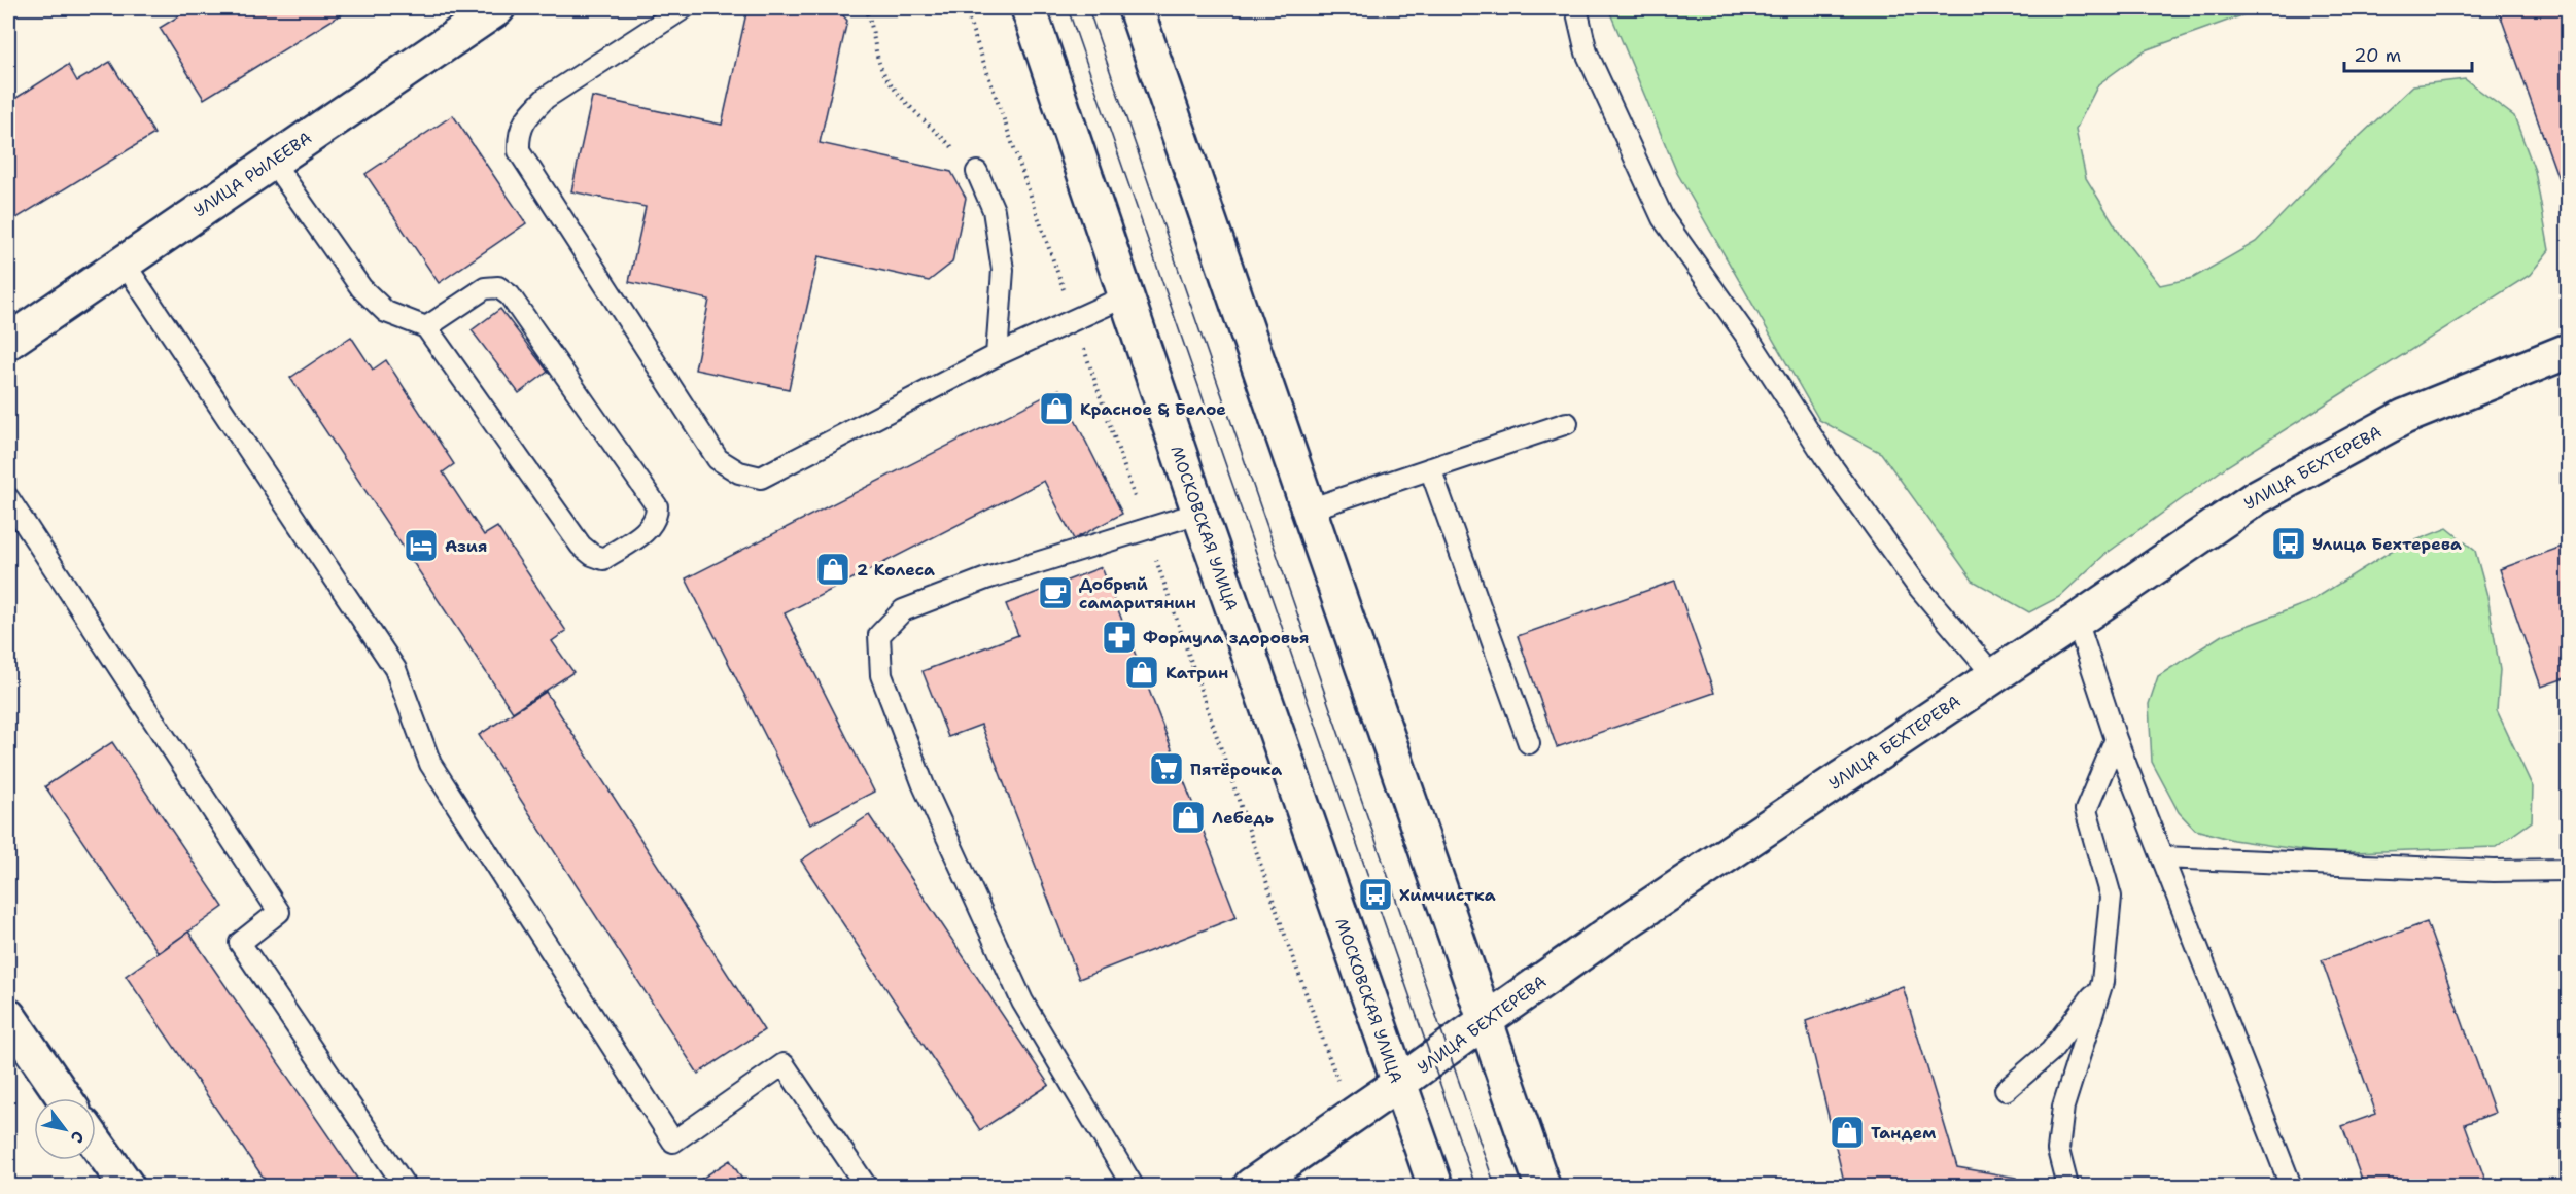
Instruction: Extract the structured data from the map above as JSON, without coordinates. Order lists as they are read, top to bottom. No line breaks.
{"streets":{"main road":["УЛИЦА РЫЛЕЕВА","УЛИЦА БЕХТЕРЕВА","МОСКОВСКАЯ УЛИЦА"]},"crossings":[["УЛИЦА БЕХТЕРЕВА","МОСКОВСКАЯ УЛИЦА"]],"places":{"shop":["Красное & Белое","2 Колеса","Катрин","Лебедь","Тандем"],"bus stop":["Улица Бехтерева","Химчистка"],"hotel":["Азия"],"cafe":["Добрый самаритянин"],"pharmacy":["Формула здоровья"],"supermarket":["Пятёрочка"]},"scale_bar":"20 m","north":"bottom right"}
